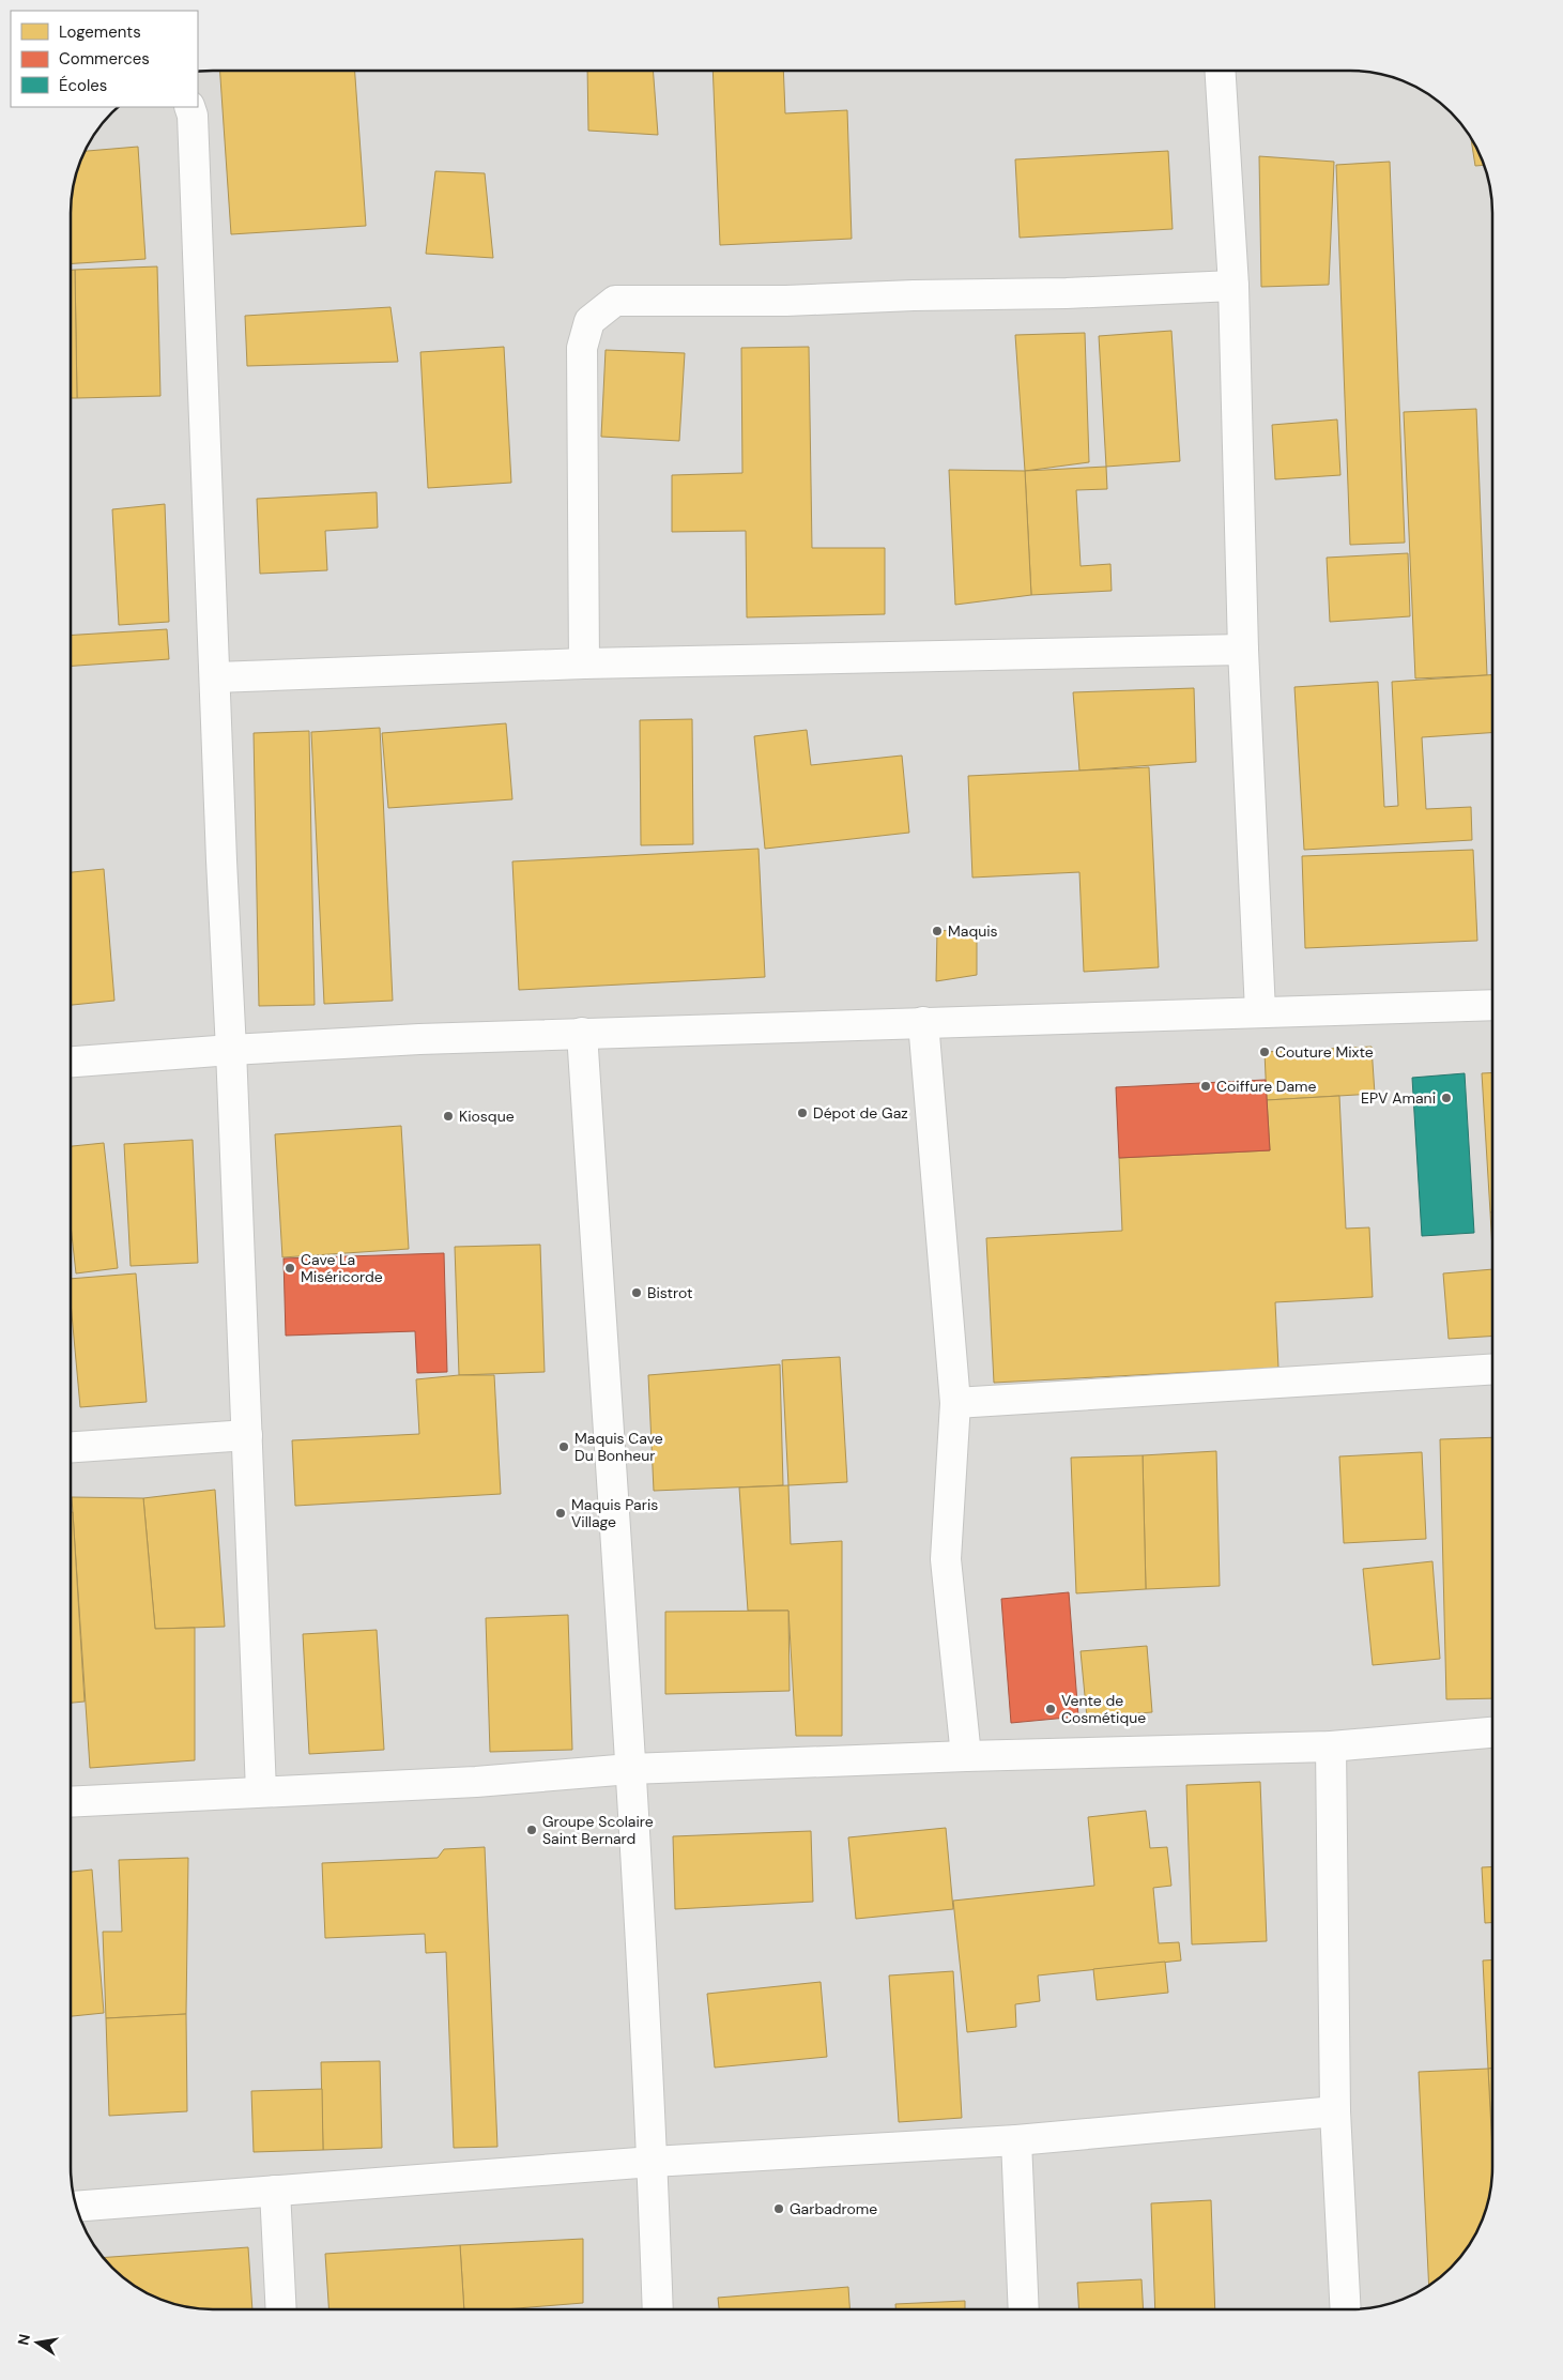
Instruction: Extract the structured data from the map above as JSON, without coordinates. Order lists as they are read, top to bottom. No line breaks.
{"places":["Maquis","Couture Mixte","Coiffure Dame","EPV Amani","Dépot de Gaz","Kiosque","Cave La Miséricorde","Bistrot","Maquis Cave Du Bonheur","Maquis Paris Village","Vente de Cosmétique","Groupe Scolaire Saint Bernard","Garbadrome"],"legend":["Logements","Commerces","Écoles"],"north":"left"}
